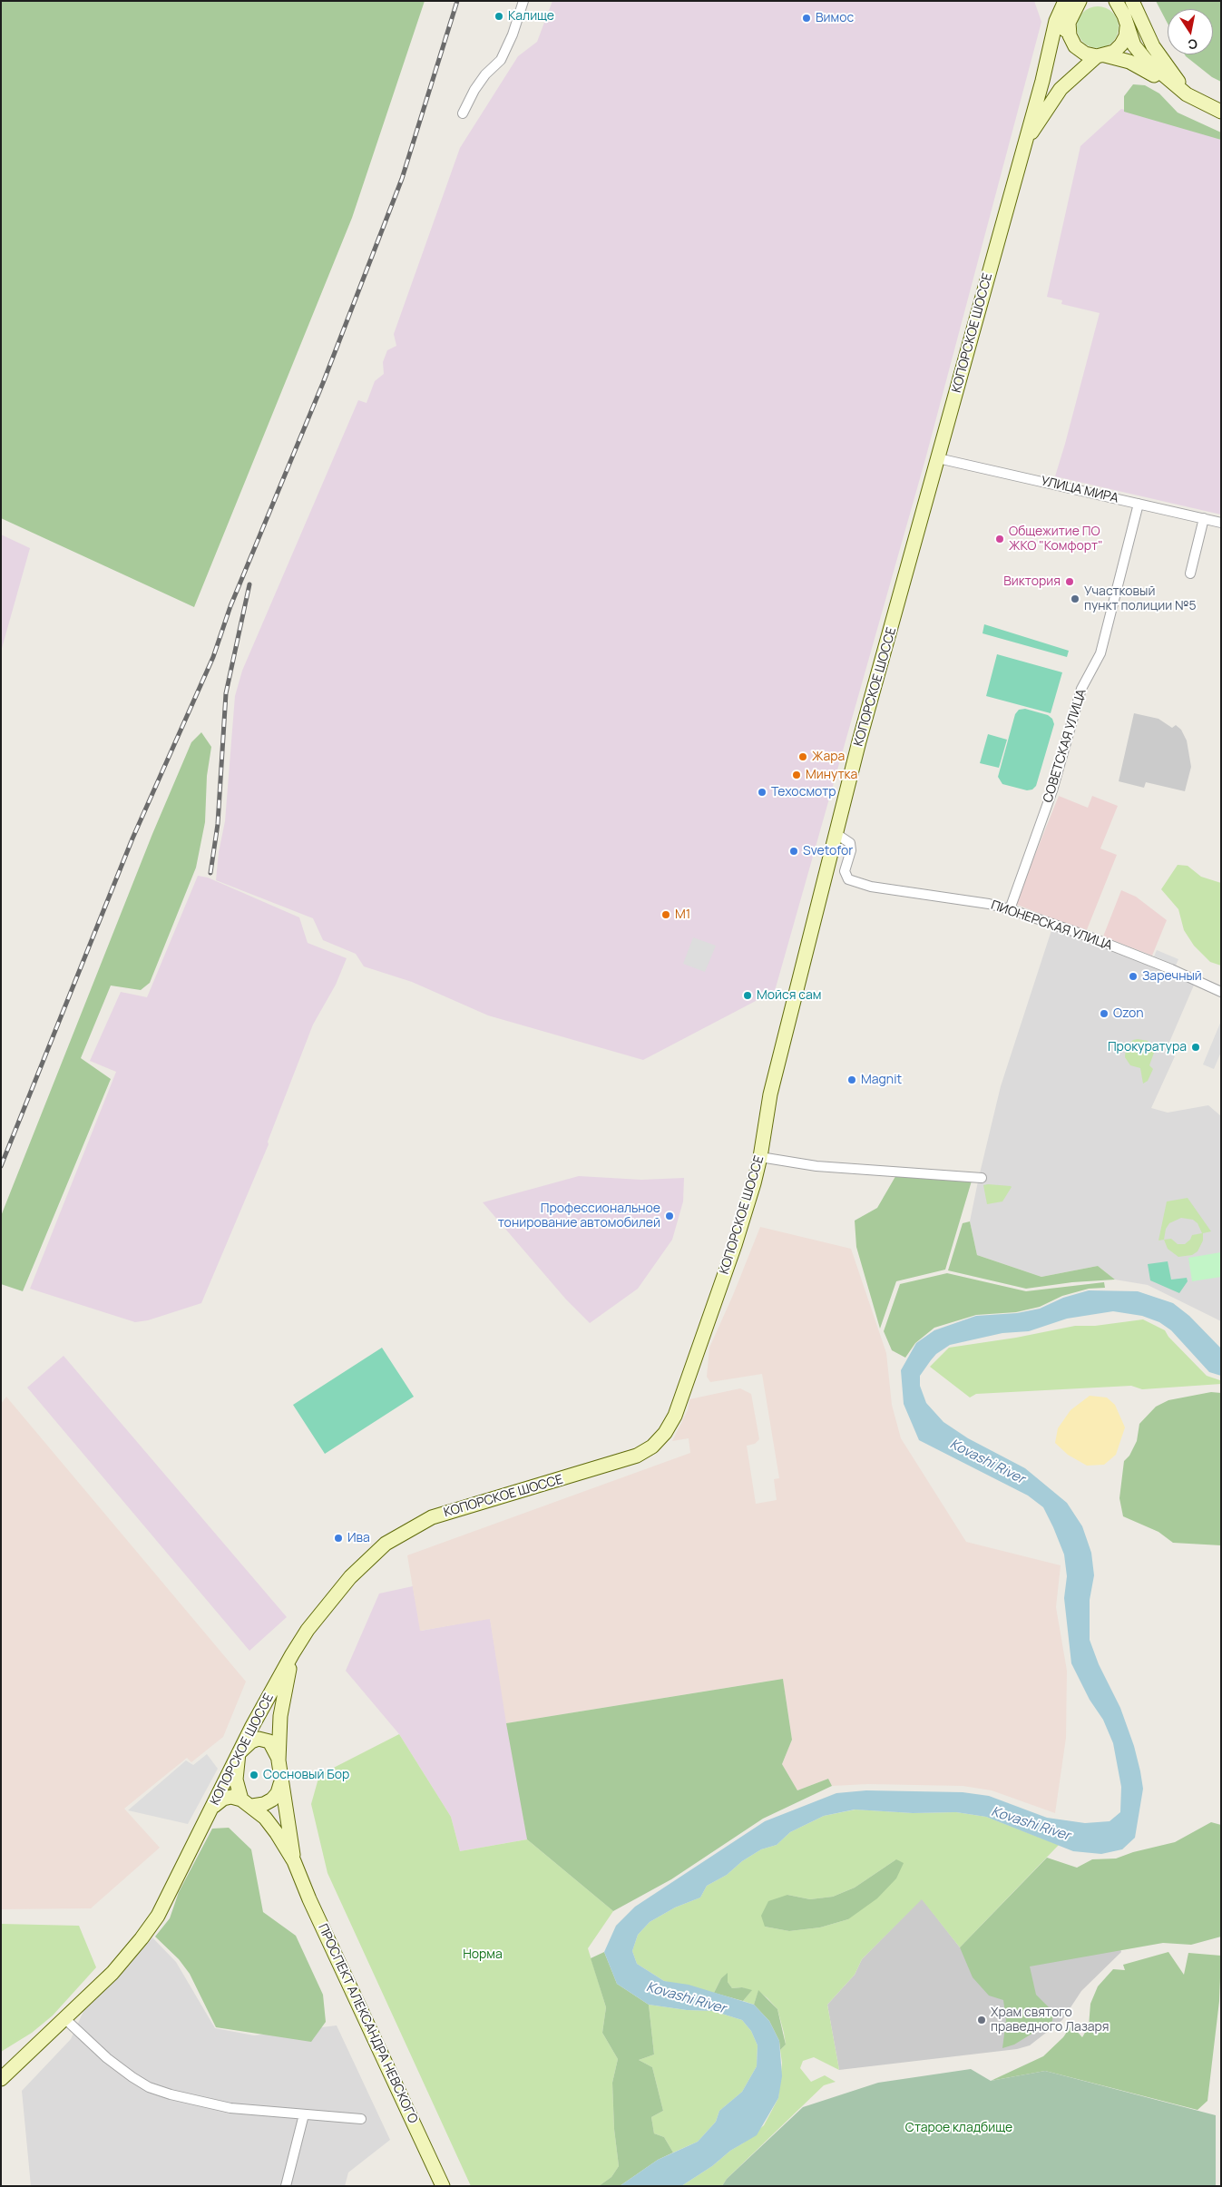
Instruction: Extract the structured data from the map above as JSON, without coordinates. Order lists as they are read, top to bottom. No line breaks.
{"streets":{"main road":["КОПОРСКОЕ ШОССЕ","ПРОСПЕКТ АЛЕКСАНДРА НЕВСКОГО"],"street":["УЛИЦА МИРА","СОВЕТСКАЯ УЛИЦА","ПИОНЕРСКАЯ УЛИЦА"]},"crossings":[["КОПОРСКОЕ ШОССЕ","УЛИЦА МИРА"],["КОПОРСКОЕ ШОССЕ","ПИОНЕРСКАЯ УЛИЦА"],["УЛИЦА МИРА","СОВЕТСКАЯ УЛИЦА"],["СОВЕТСКАЯ УЛИЦА","ПИОНЕРСКАЯ УЛИЦА"]],"water":["Kovashi River"],"parks":["Норма","Старое кладбище"],"places":["Калище","Вимос","Общежитие ПО ЖКО \"Комфорт\"","Виктория","Участковый пункт полиции №5","Жара","Минутка","Техосмотр","Svetofor","М1","Заречный","Мойся сам","Ozon","Прокуратура","Magnit","Профессиональное тонирование автомобилей","Ива","Сосновый Бор","Храм святого праведного Лазаря"],"north":"bottom"}
